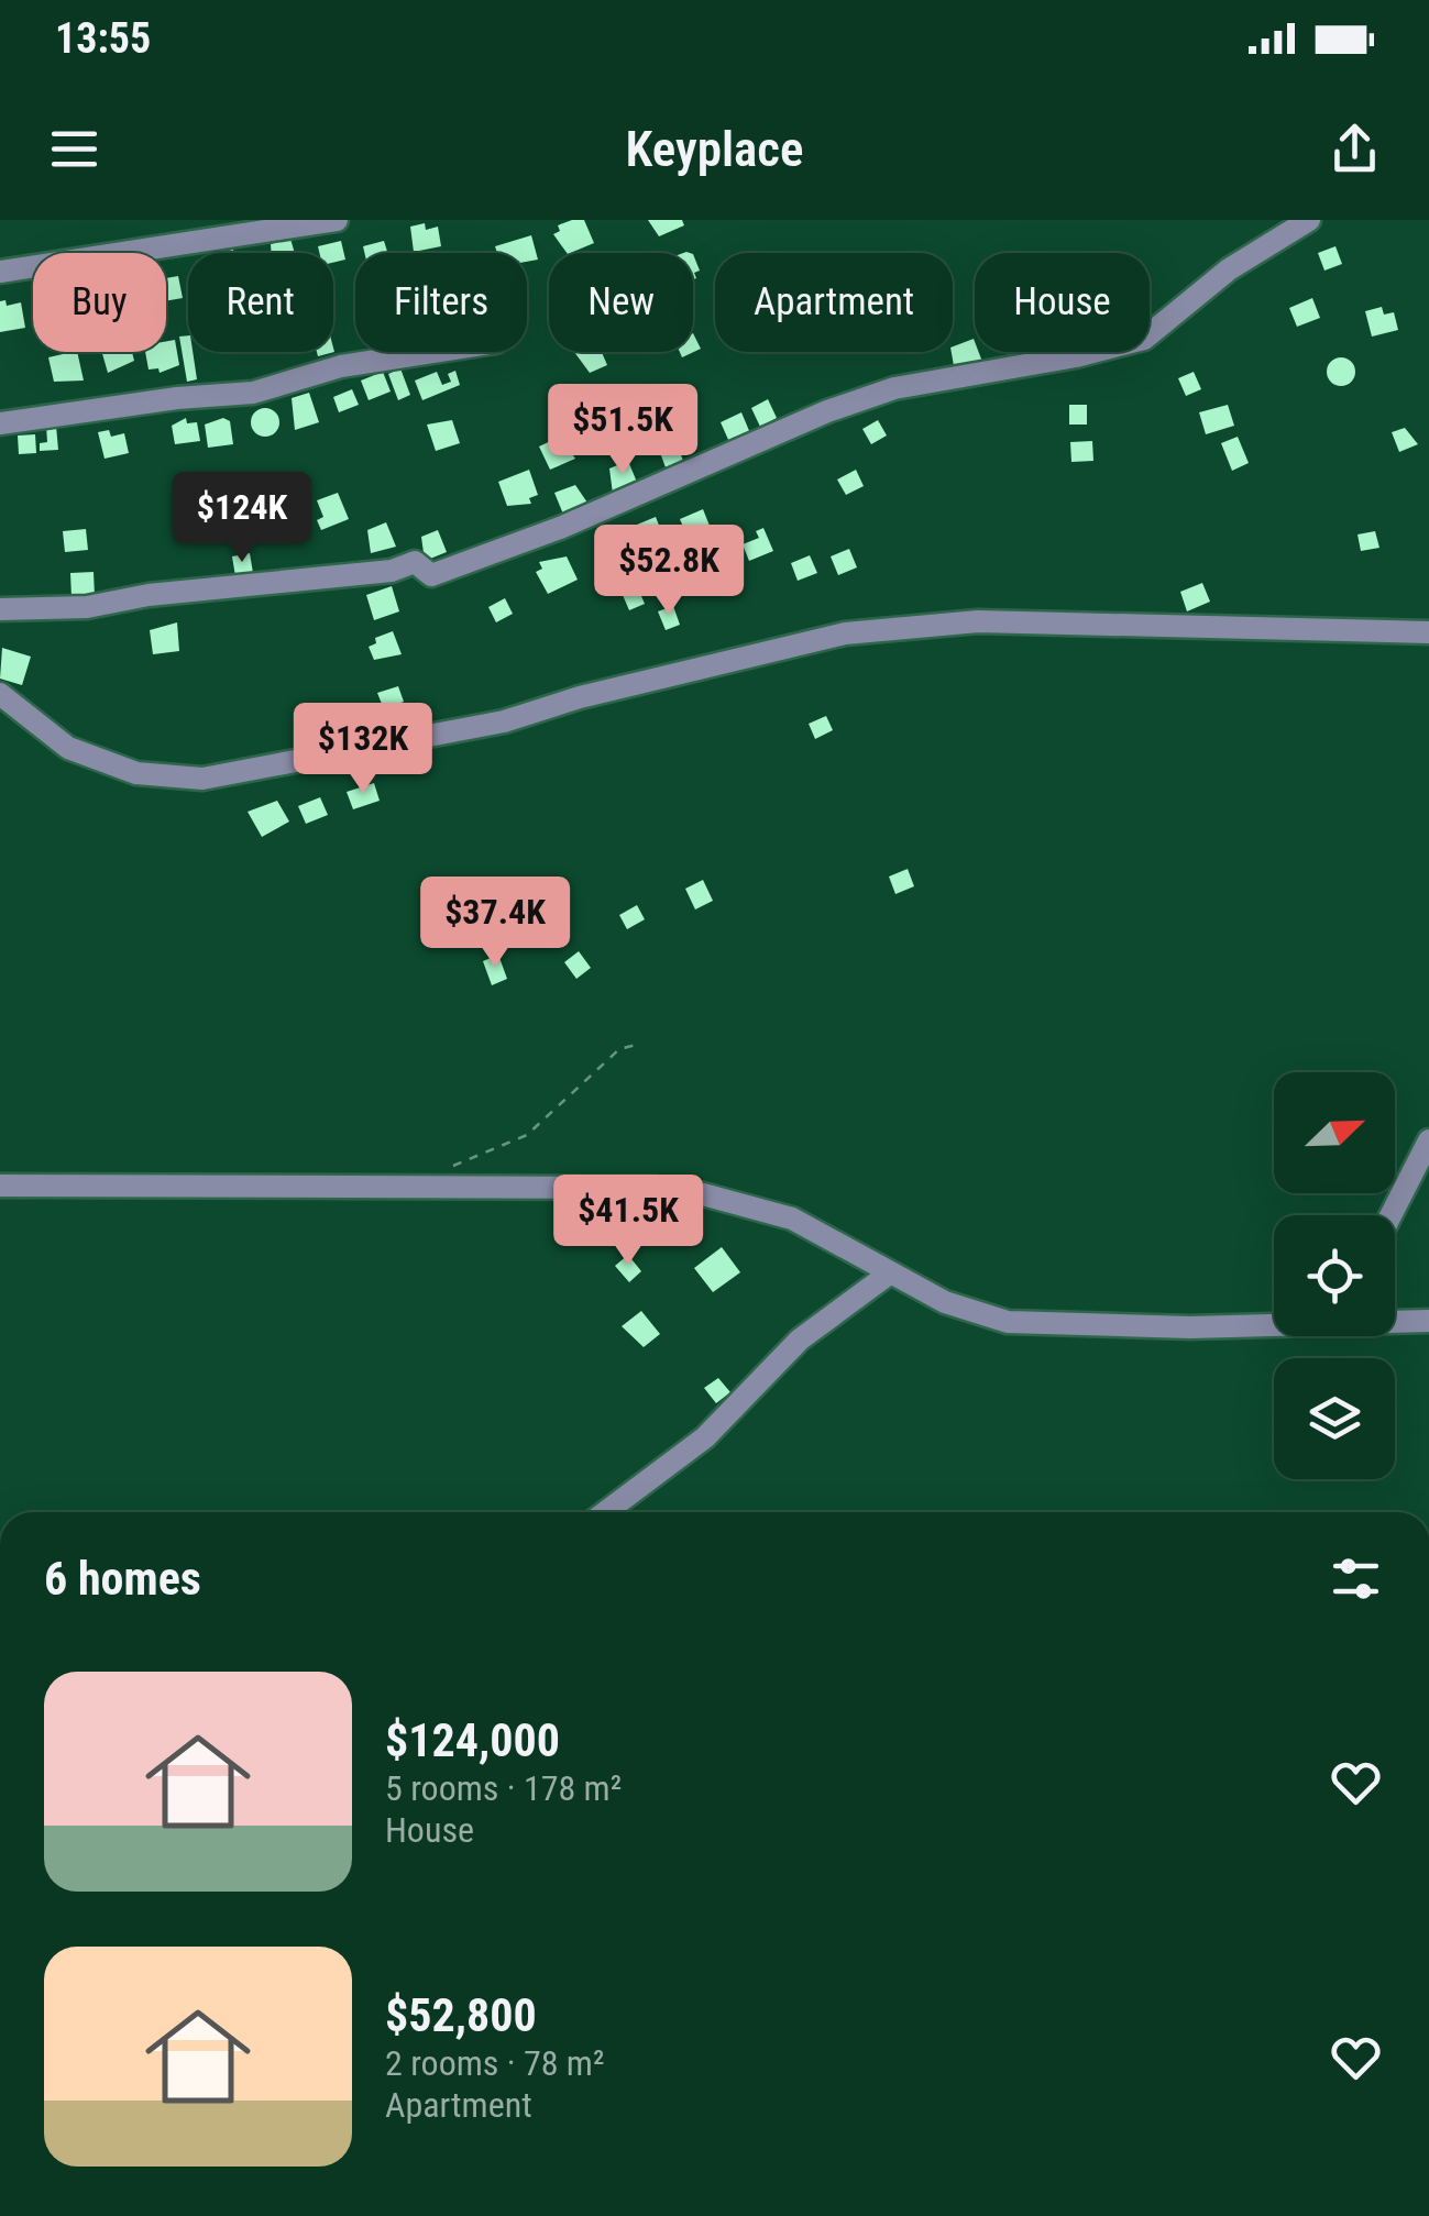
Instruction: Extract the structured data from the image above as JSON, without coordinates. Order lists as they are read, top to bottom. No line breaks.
{"north":"top right","page":{"status":"13:55","header":"Keyplace","chip":["Buy","Rent","Filters","New","Apartment","House"],"price":["$51.5K","$124K","$52.8K","$132K","$37.4K","$41.5K"],"heading":"6 homes","list":[{"name":"$124,000","note":"5 rooms · 178 m² · House"},{"name":"$52,800","note":"2 rooms · 78 m² · Apartment"}]}}
